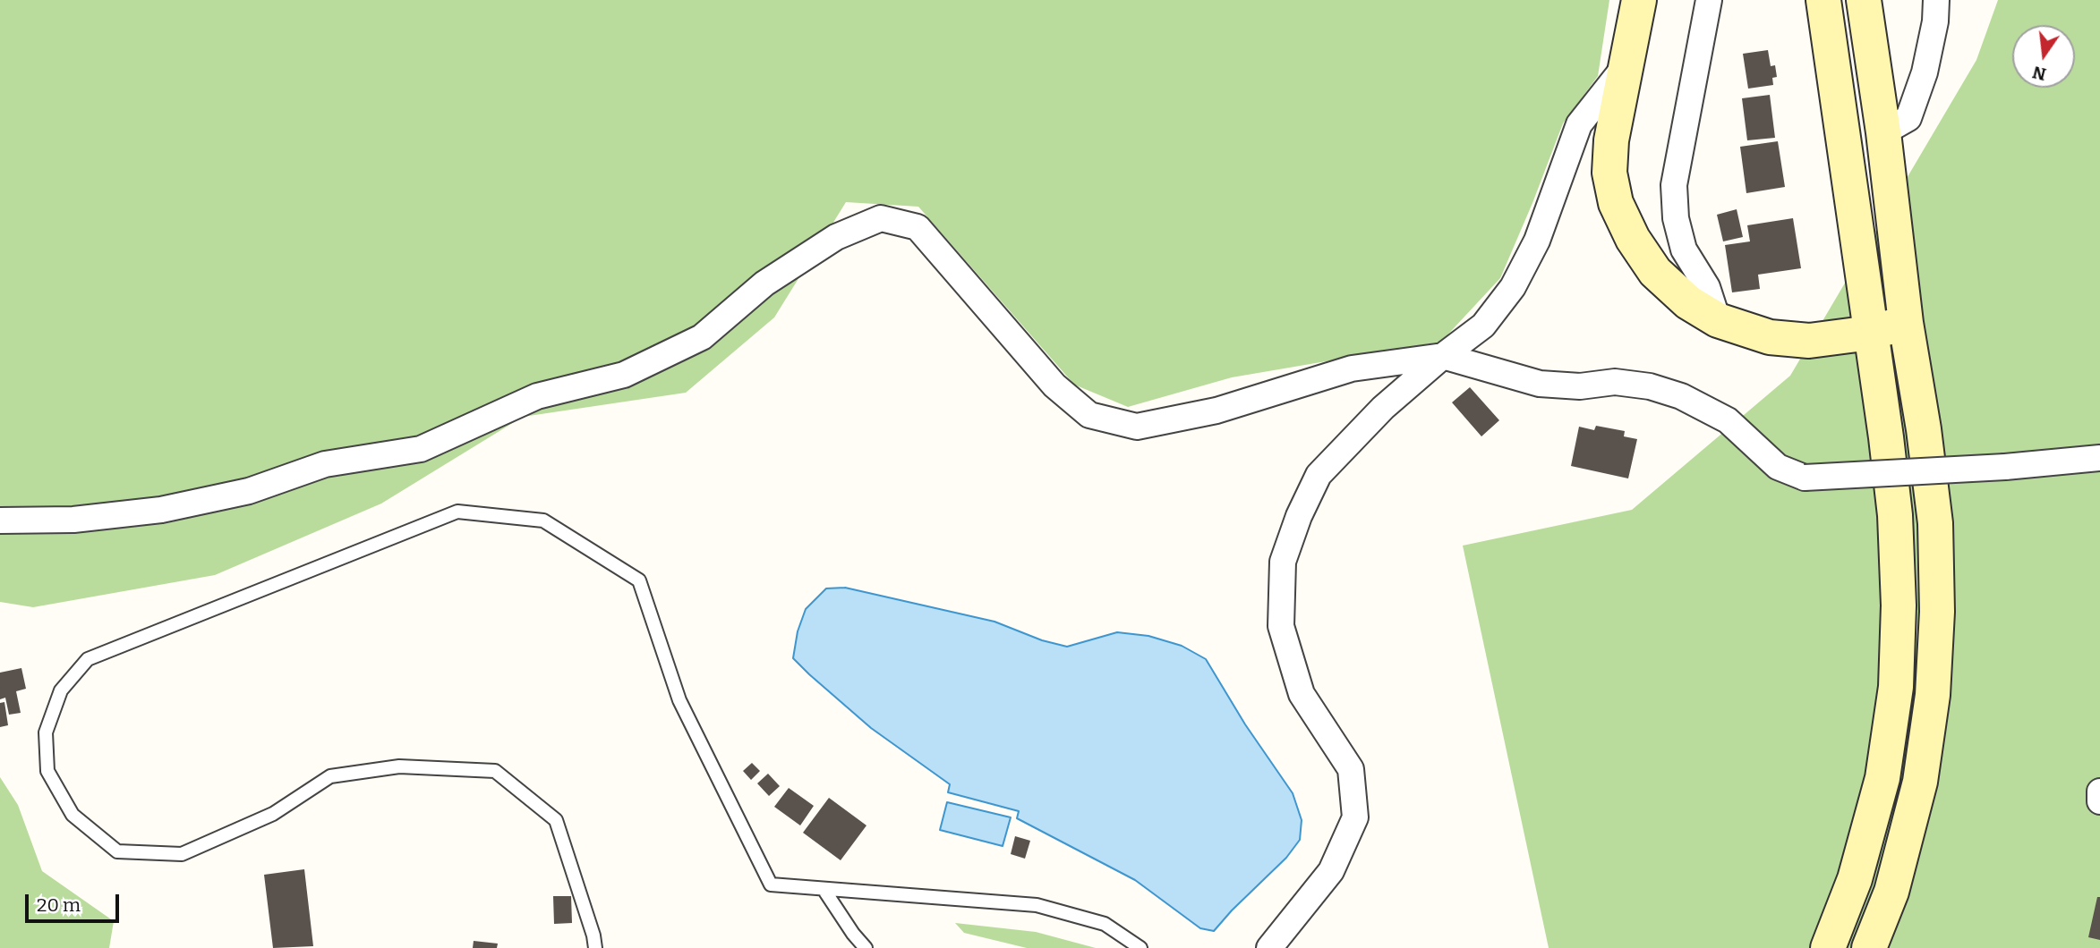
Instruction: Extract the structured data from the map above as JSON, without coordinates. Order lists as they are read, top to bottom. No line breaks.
{"scale_bar":"20 m","north":"bottom"}
